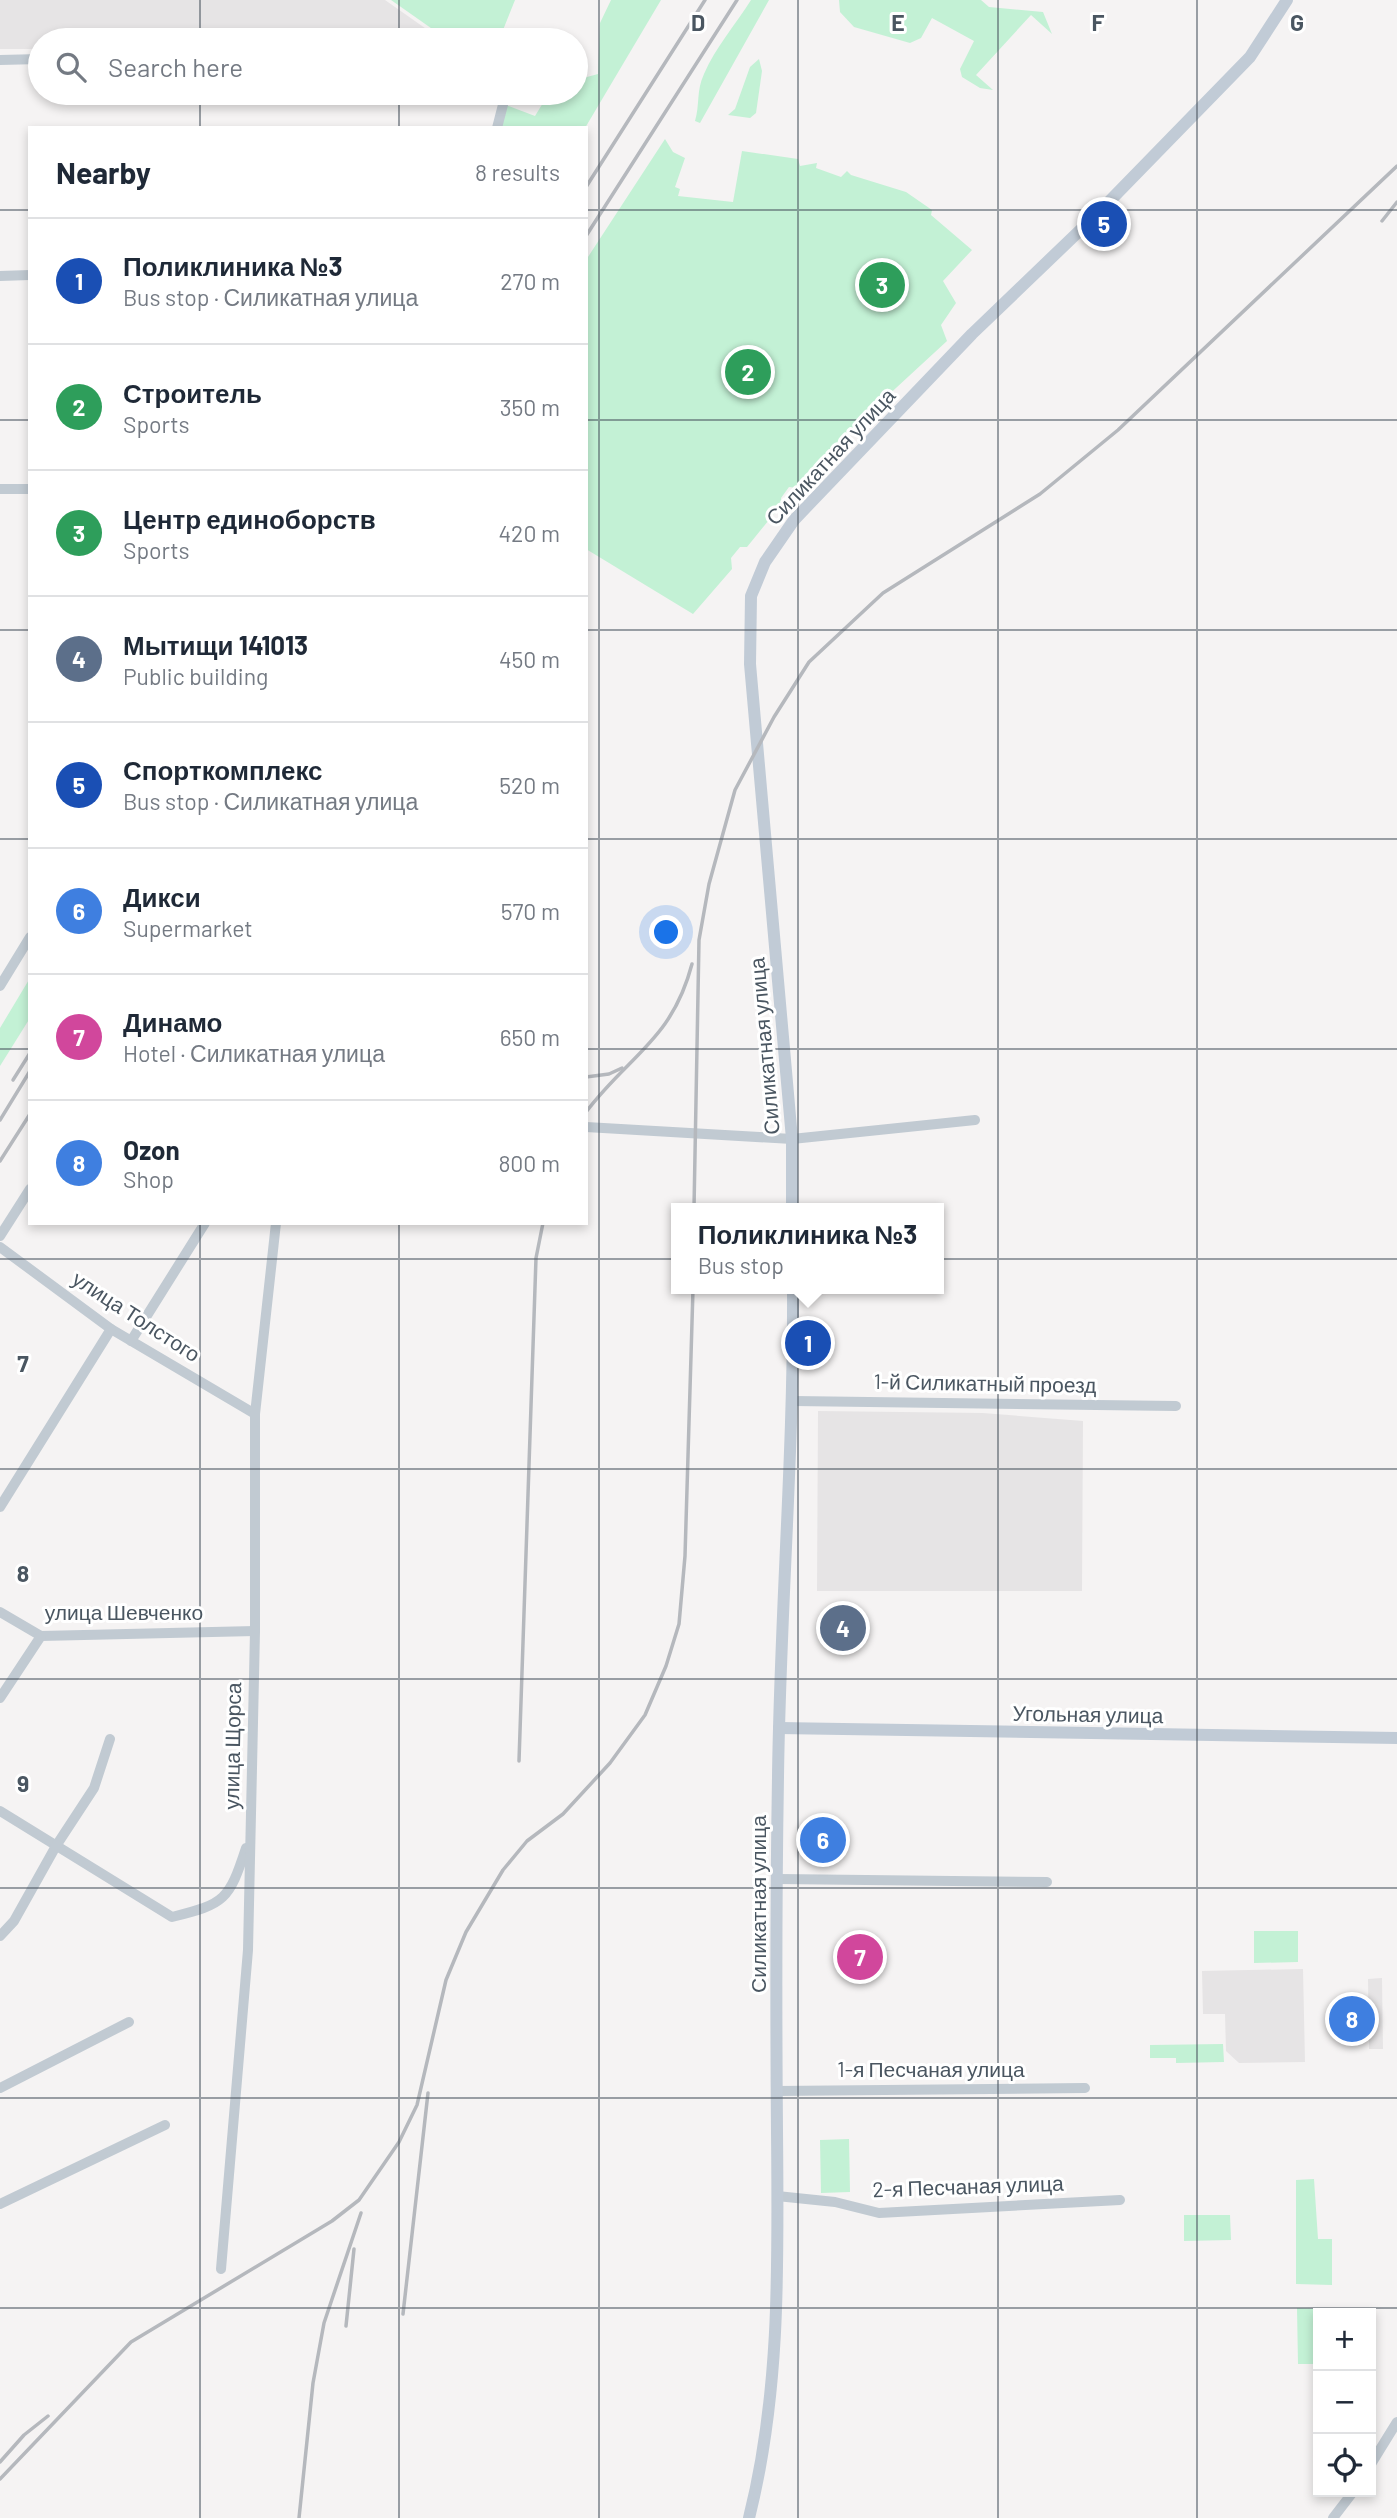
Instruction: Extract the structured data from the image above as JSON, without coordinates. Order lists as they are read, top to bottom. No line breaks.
{"streets":{"street":["Силикатная улица","улица Толстого","1-й Силикатный проезд","улица Шевченко","Угольная улица","улица Щорса","1-я Песчаная улица","2-я Песчаная улица"]},"crossings":[["Силикатная улица","1-й Силикатный проезд"],["Силикатная улица","Угольная улица"],["Силикатная улица","1-я Песчаная улица"],["Силикатная улица","2-я Песчаная улица"],["улица Толстого","улица Щорса"],["улица Шевченко","улица Щорса"]],"page":{"search":"Search here","heading":["Nearby","8 results"],"pins":["5","3","2","1","4","6","7","8"],"list":[{"mark":"1","name":"Поликлиника №3","note":"Bus stop · Силикатная улица","value":"270 m"},{"mark":"2","name":"Строитель","note":"Sports","value":"350 m"},{"mark":"3","name":"Центр единоборств","note":"Sports","value":"420 m"},{"mark":"4","name":"Мытищи 141013","note":"Public building","value":"450 m"},{"mark":"5","name":"Спорткомплекс","note":"Bus stop · Силикатная улица","value":"520 m"},{"mark":"6","name":"Дикси","note":"Supermarket","value":"570 m"},{"mark":"7","name":"Динамо","note":"Hotel · Силикатная улица","value":"650 m"},{"mark":"8","name":"Ozon","note":"Shop","value":"800 m"}],"popup":["Поликлиника №3","Bus stop"],"map_buttons":["+","−"]},"grid":{"columns":["D","E","F","G"],"rows":["7","8","9"]}}
